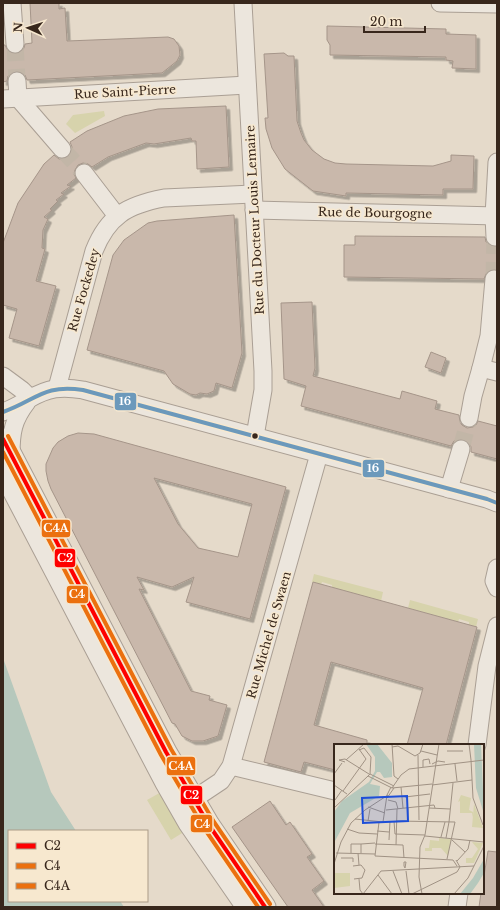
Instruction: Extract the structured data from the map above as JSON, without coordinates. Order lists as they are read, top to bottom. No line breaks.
{"streets":{"street":["Rue Saint-Pierre","Rue de Bourgogne","Rue du Docteur Louis Lemaire","Rue Fockedey","Rue Michel de Swaen"]},"crossings":[["Rue Saint-Pierre","Rue du Docteur Louis Lemaire"],["Rue de Bourgogne","Rue du Docteur Louis Lemaire"],["Rue du Docteur Louis Lemaire","Rue Fockedey"]],"lines":["transit line 16","transit line C4A","transit line C2","transit line C4"],"legend":["C2","C4","C4A"],"scale_bar":"20 m","north":"left"}
